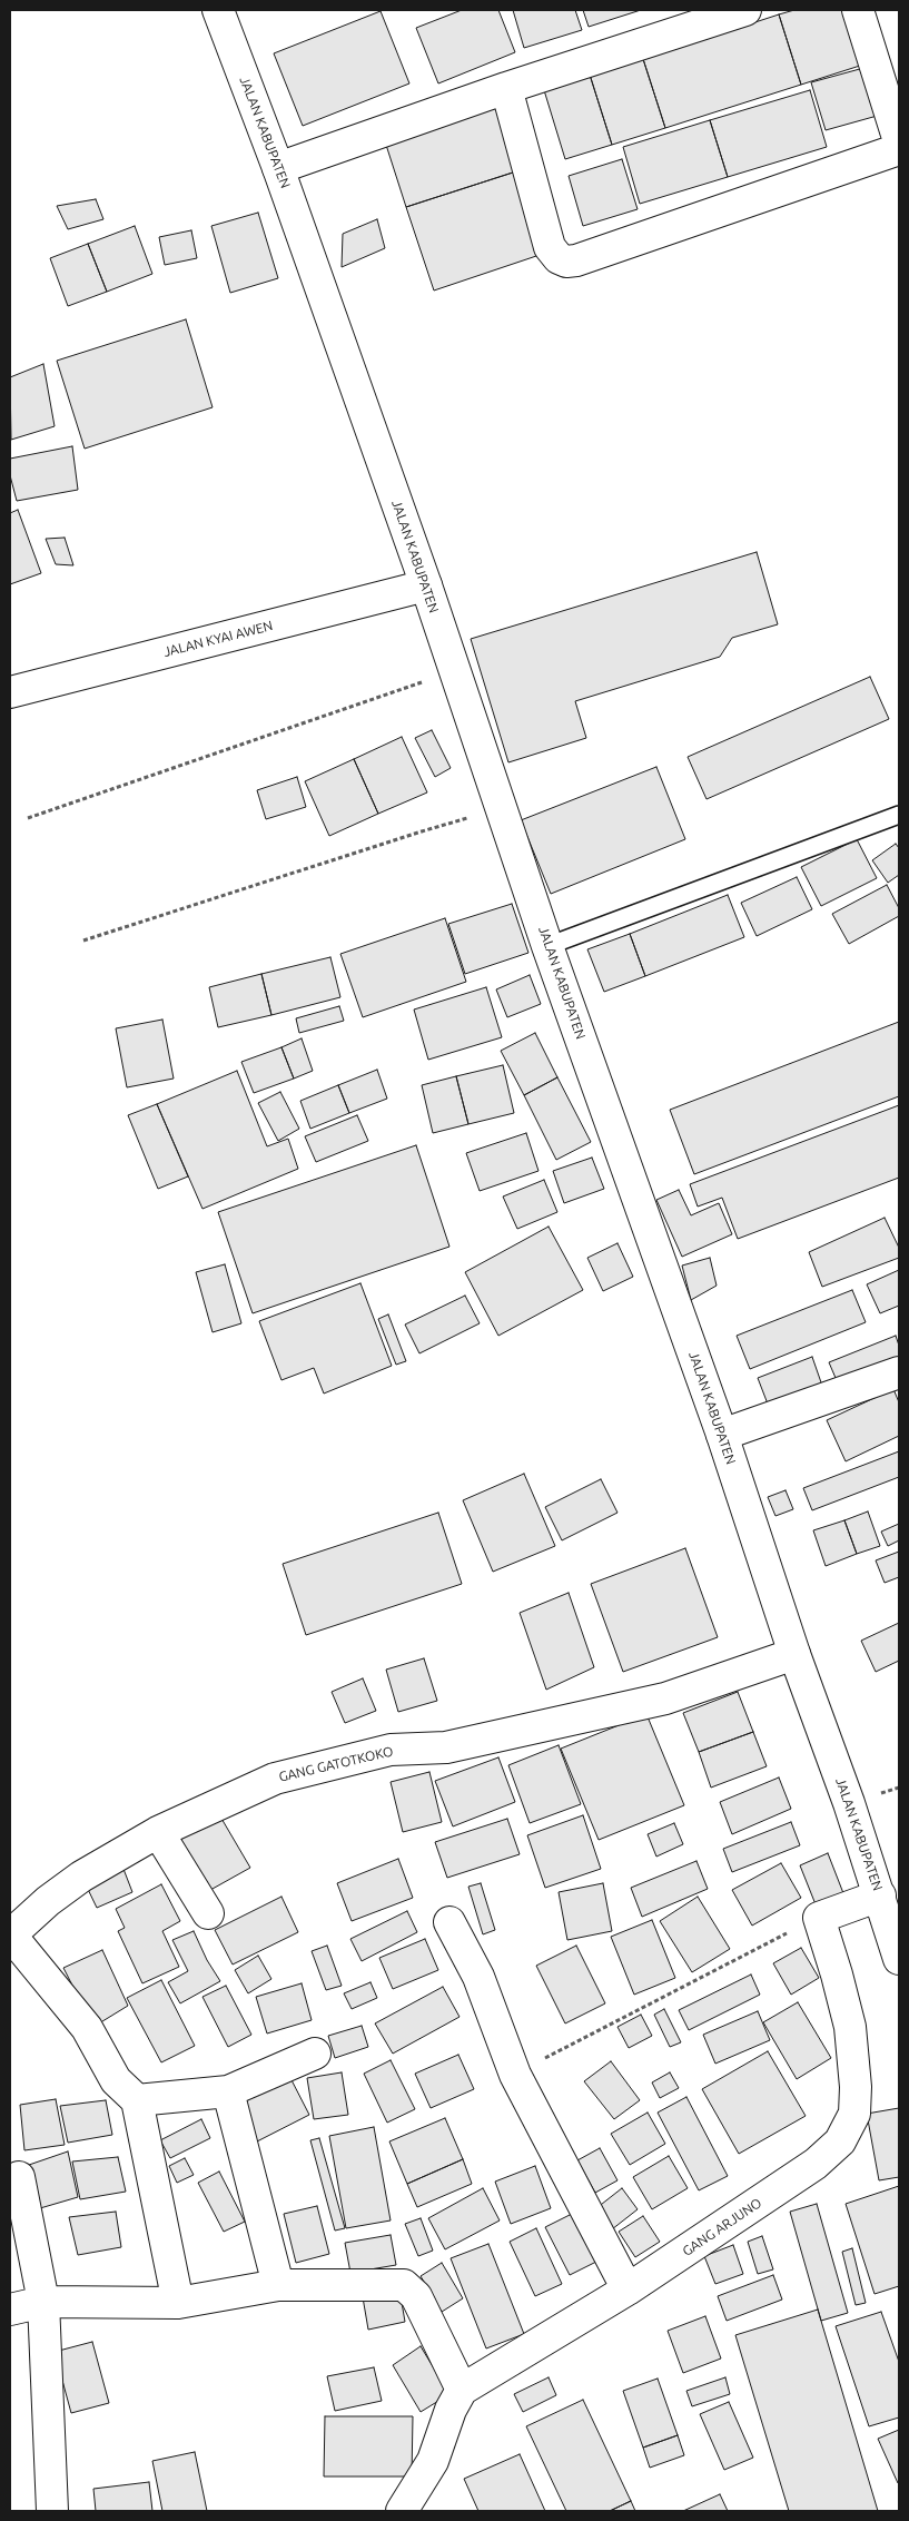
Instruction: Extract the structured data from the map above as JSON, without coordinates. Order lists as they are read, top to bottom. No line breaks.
{"streets":{"street":["JALAN KABUPATEN","JALAN KYAI AWEN","GANG GATOTKOKO","GANG ARJUNO"]},"crossings":[["JALAN KABUPATEN","JALAN KYAI AWEN"],["JALAN KABUPATEN","GANG GATOTKOKO"]]}
